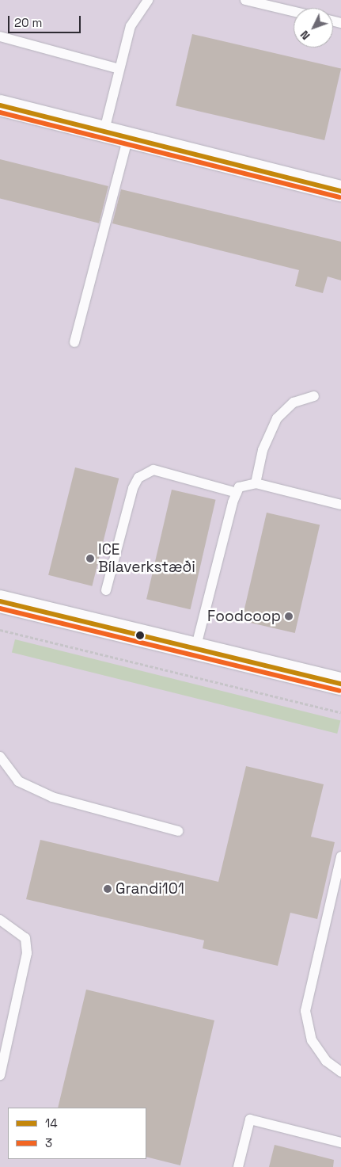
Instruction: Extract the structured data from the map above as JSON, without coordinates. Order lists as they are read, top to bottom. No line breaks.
{"places":["ICE Bílaverkstæði","Foodcoop","Grandi101"],"lines":["transit line 14","transit line 3"],"legend":["14","3"],"scale_bar":"20 m","north":"bottom left"}
